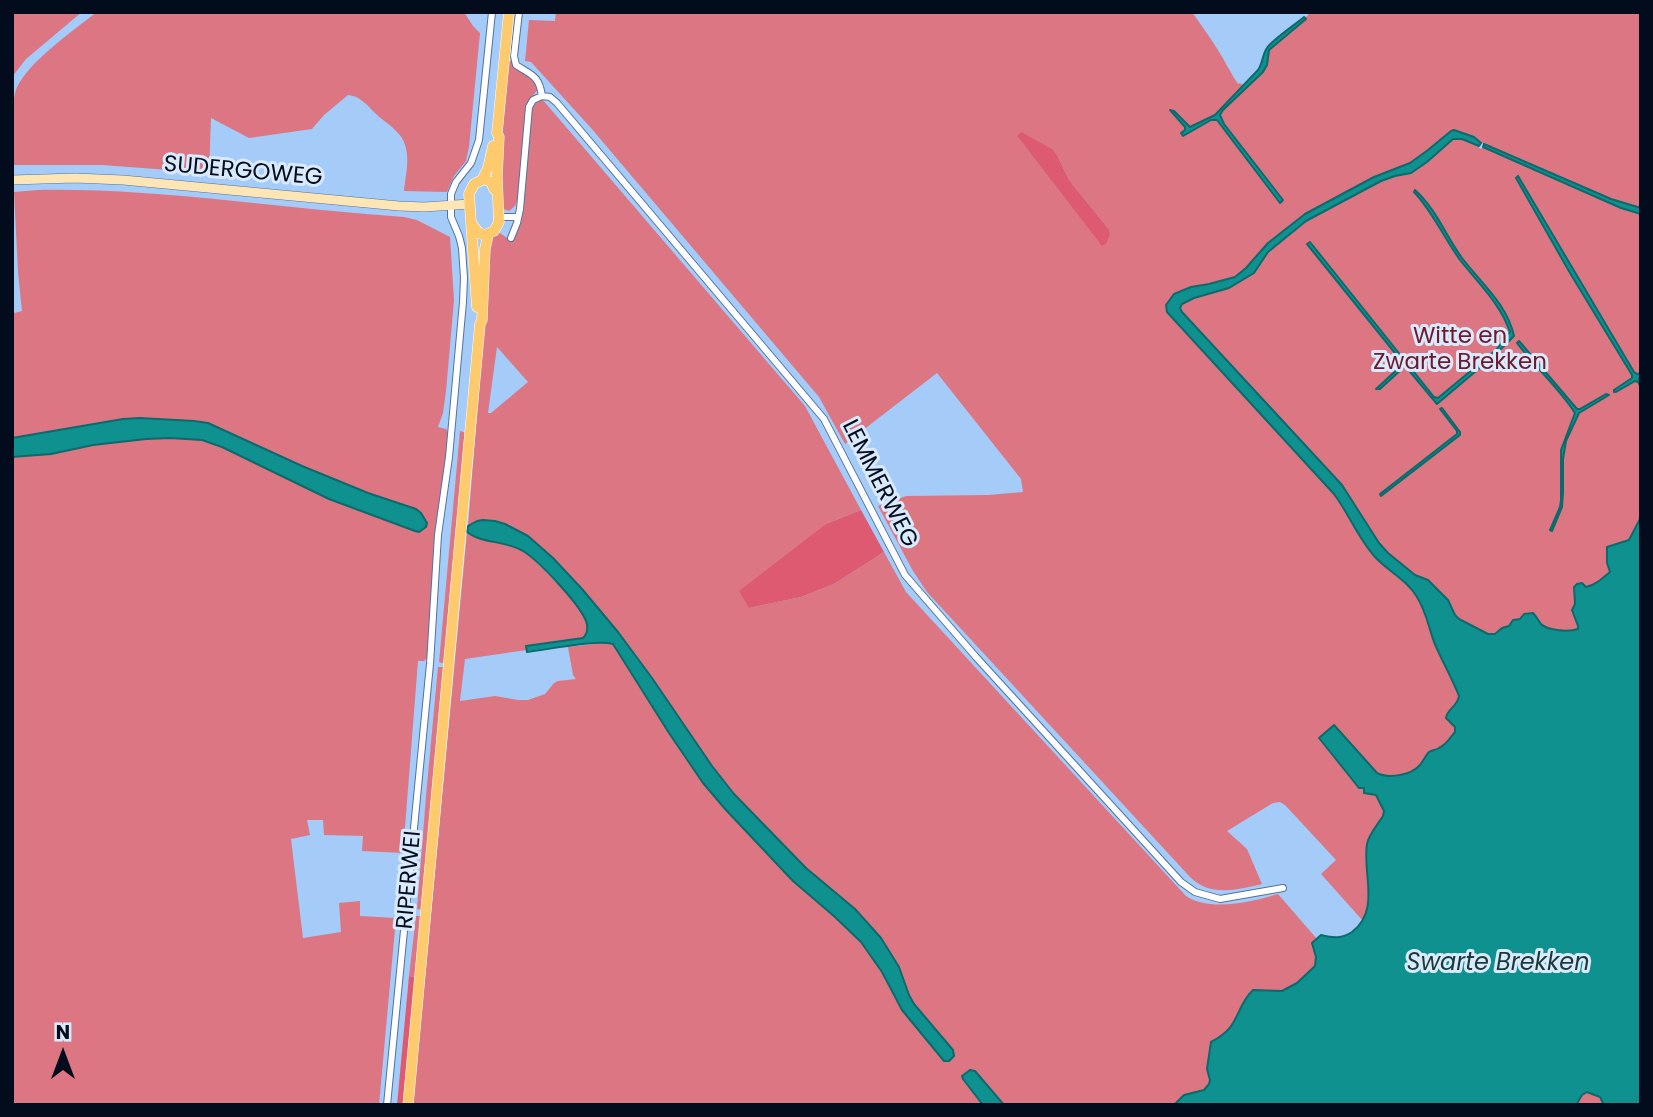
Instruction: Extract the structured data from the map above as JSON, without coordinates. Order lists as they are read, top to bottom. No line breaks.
{"streets":{"main road":["RIPERWEI"],"street":["SUDERGOWEG","LEMMERWEG"]},"crossings":[["SUDERGOWEG","RIPERWEI"]],"water":["Swarte Brekken"],"parks":["Witte en Zwarte Brekken"],"north":"top"}
